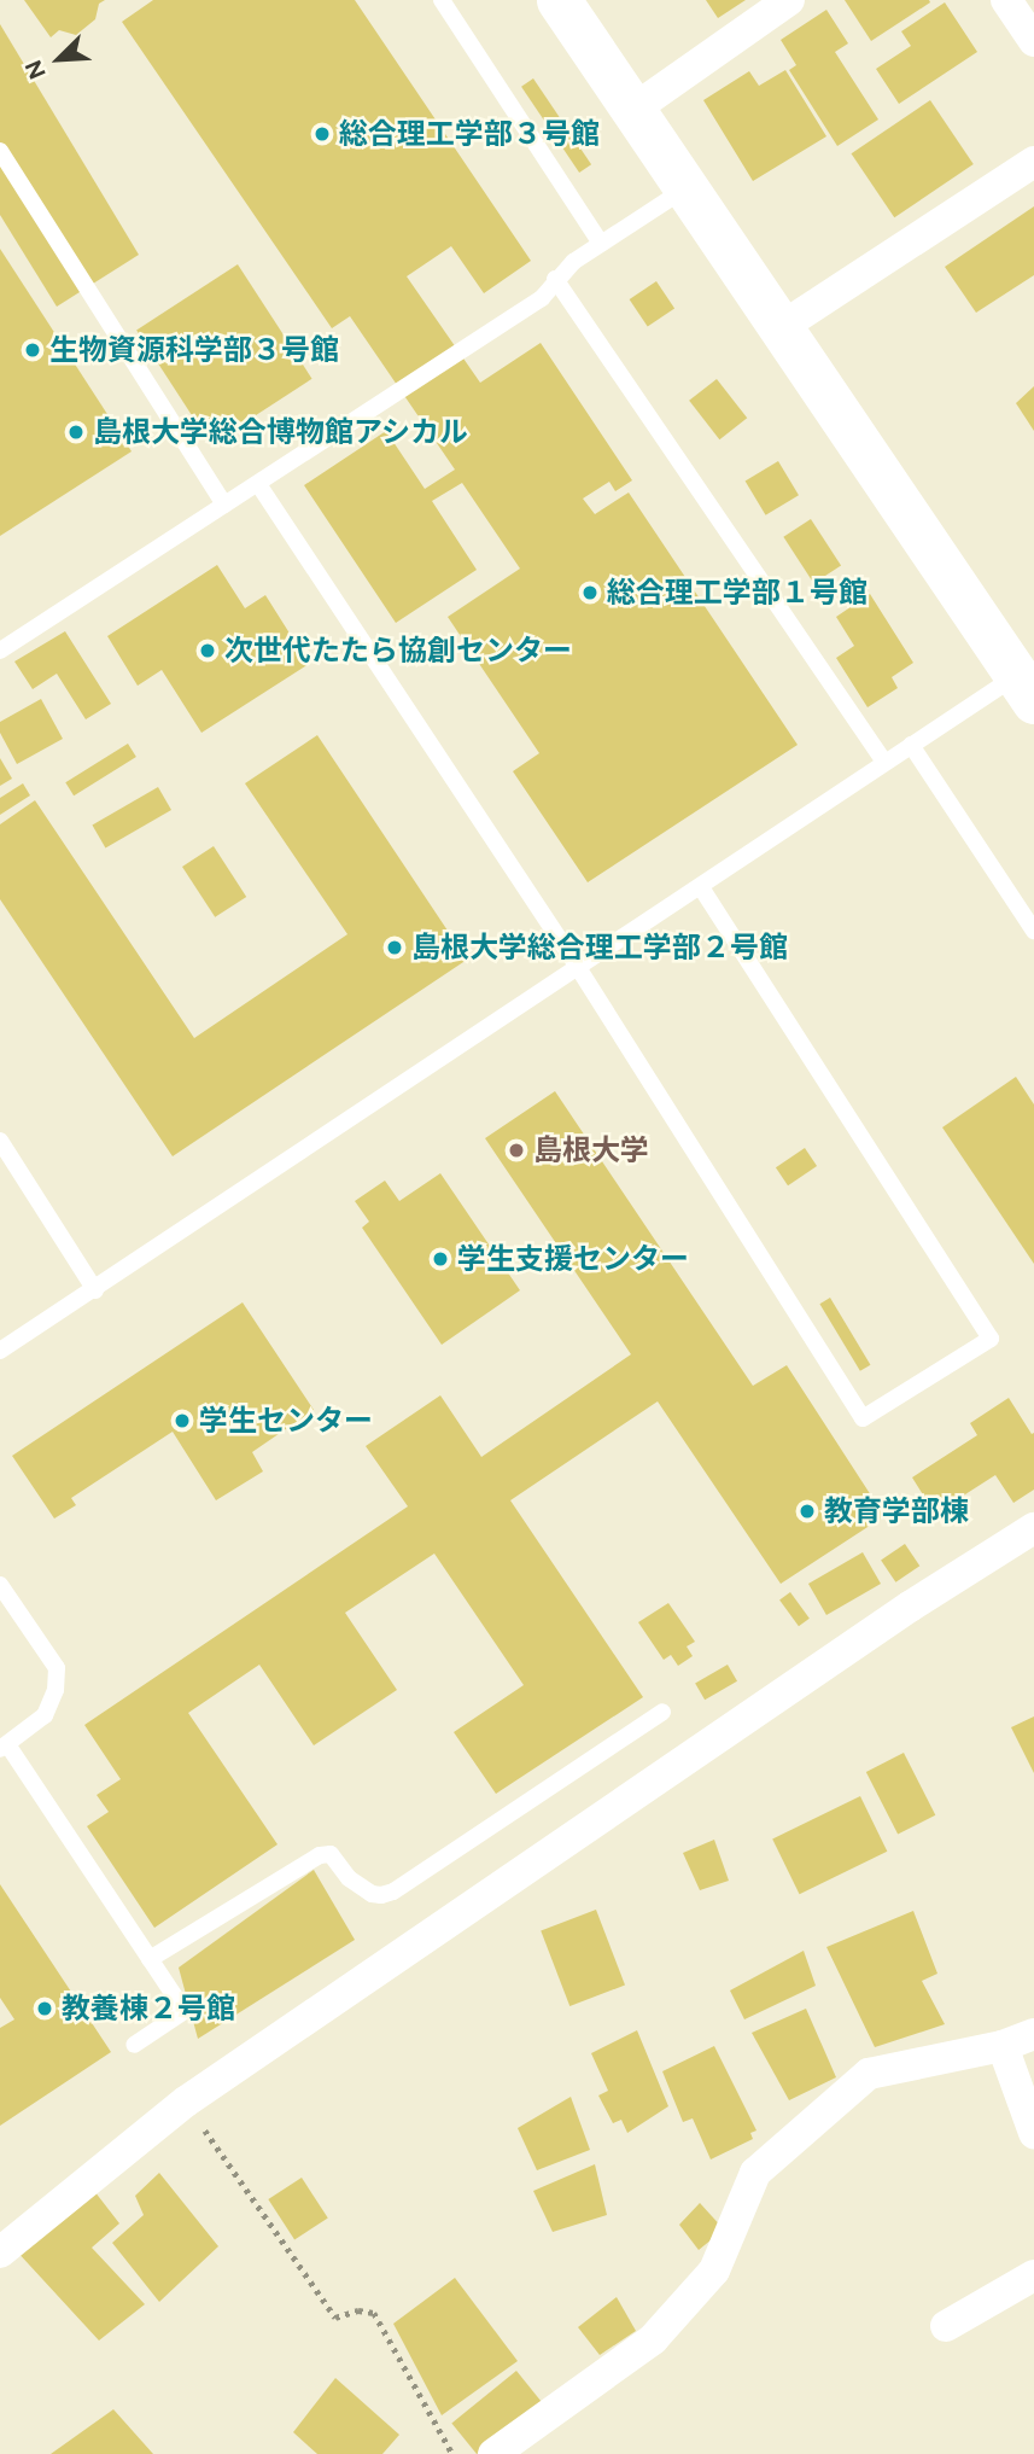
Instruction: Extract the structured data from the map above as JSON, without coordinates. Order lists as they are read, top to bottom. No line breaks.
{"places":["総合理工学部３号館","生物資源科学部３号館","島根大学総合博物館アシカル","総合理工学部１号館","次世代たたら協創センター","島根大学総合理工学部２号館","島根大学","学生支援センター","学生センター","教育学部棟","教養棟２号館"],"north":"bottom left"}
